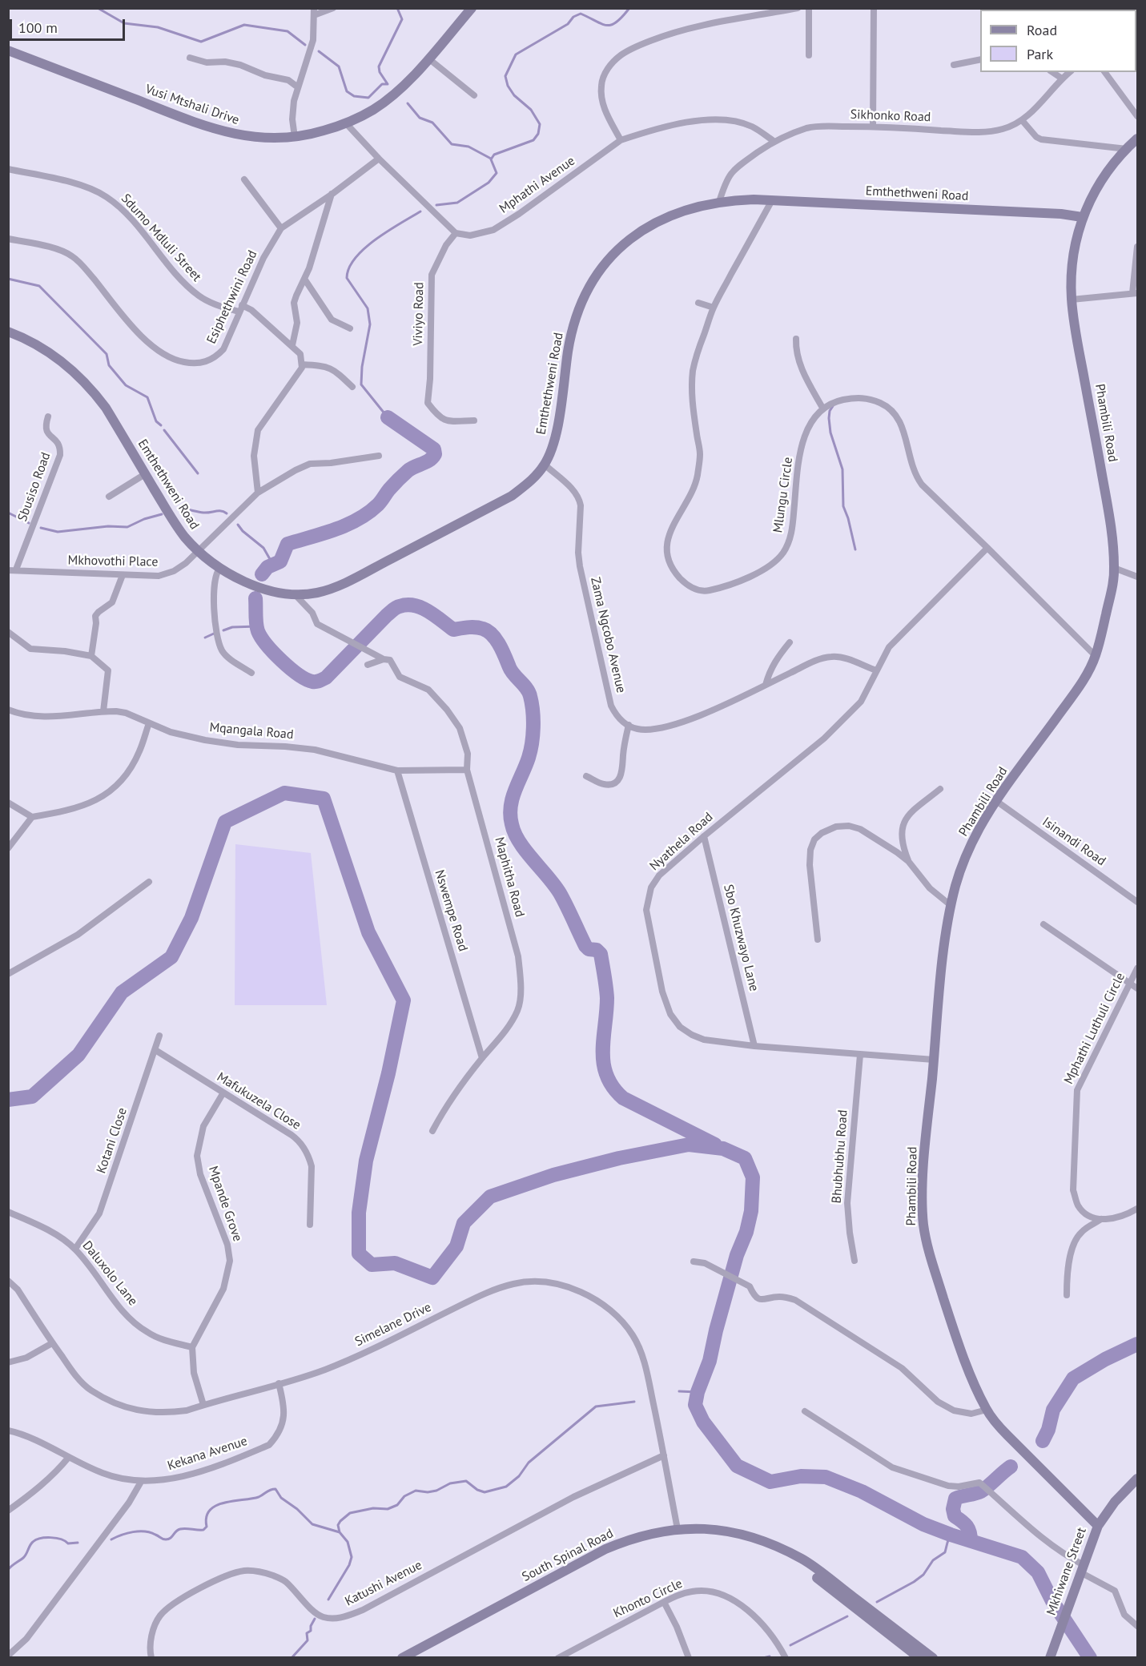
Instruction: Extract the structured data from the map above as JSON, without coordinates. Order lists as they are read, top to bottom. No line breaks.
{"streets":{"street":["Vusi Mtshali Drive","Sikhonko Road","Mphathi Avenue","Emthethweni Road","Sdumo Mdluli Street","Esiphethwini Road","Viviyo Road","Phambili Road","Sbusiso Road","Mlungu Circle","Mkhovothi Place","Zama Ngcobo Avenue","Mqangala Road","Nyathela Road","Isinandi Road","Maphitha Road","Nswempe Road","Sbo Khuzwayo Lane","Mphathi Luthuli Circle","Mafukuzela Close","Kotani Close","Bhubhubhu Road","Mpande Grove","Daluxolo Lane","Simelane Drive","Kekana Avenue","South Spinal Road","Mkhiwane Street","Katushi Avenue","Khonto Circle"]},"crossings":[["Sikhonko Road","Mphathi Avenue"],["Sikhonko Road","Emthethweni Road"],["Mphathi Avenue","Viviyo Road"],["Emthethweni Road","Phambili Road"],["Emthethweni Road","Mlungu Circle"],["Emthethweni Road","Mkhovothi Place"],["Emthethweni Road","Zama Ngcobo Avenue"],["Sdumo Mdluli Street","Esiphethwini Road"],["Phambili Road","Nyathela Road"],["Phambili Road","Isinandi Road"],["Phambili Road","Mkhiwane Street"],["Sbusiso Road","Mkhovothi Place"],["Mqangala Road","Maphitha Road"],["Mqangala Road","Nswempe Road"],["Nyathela Road","Sbo Khuzwayo Lane"],["Nyathela Road","Bhubhubhu Road"],["Maphitha Road","Nswempe Road"],["Mafukuzela Close","Kotani Close"],["Mafukuzela Close","Mpande Grove"],["Kotani Close","Daluxolo Lane"],["Mpande Grove","Daluxolo Lane"],["Simelane Drive","Kekana Avenue"],["Simelane Drive","South Spinal Road"],["Simelane Drive","Katushi Avenue"]],"legend":["Road","Park"],"scale_bar":"100 m"}
